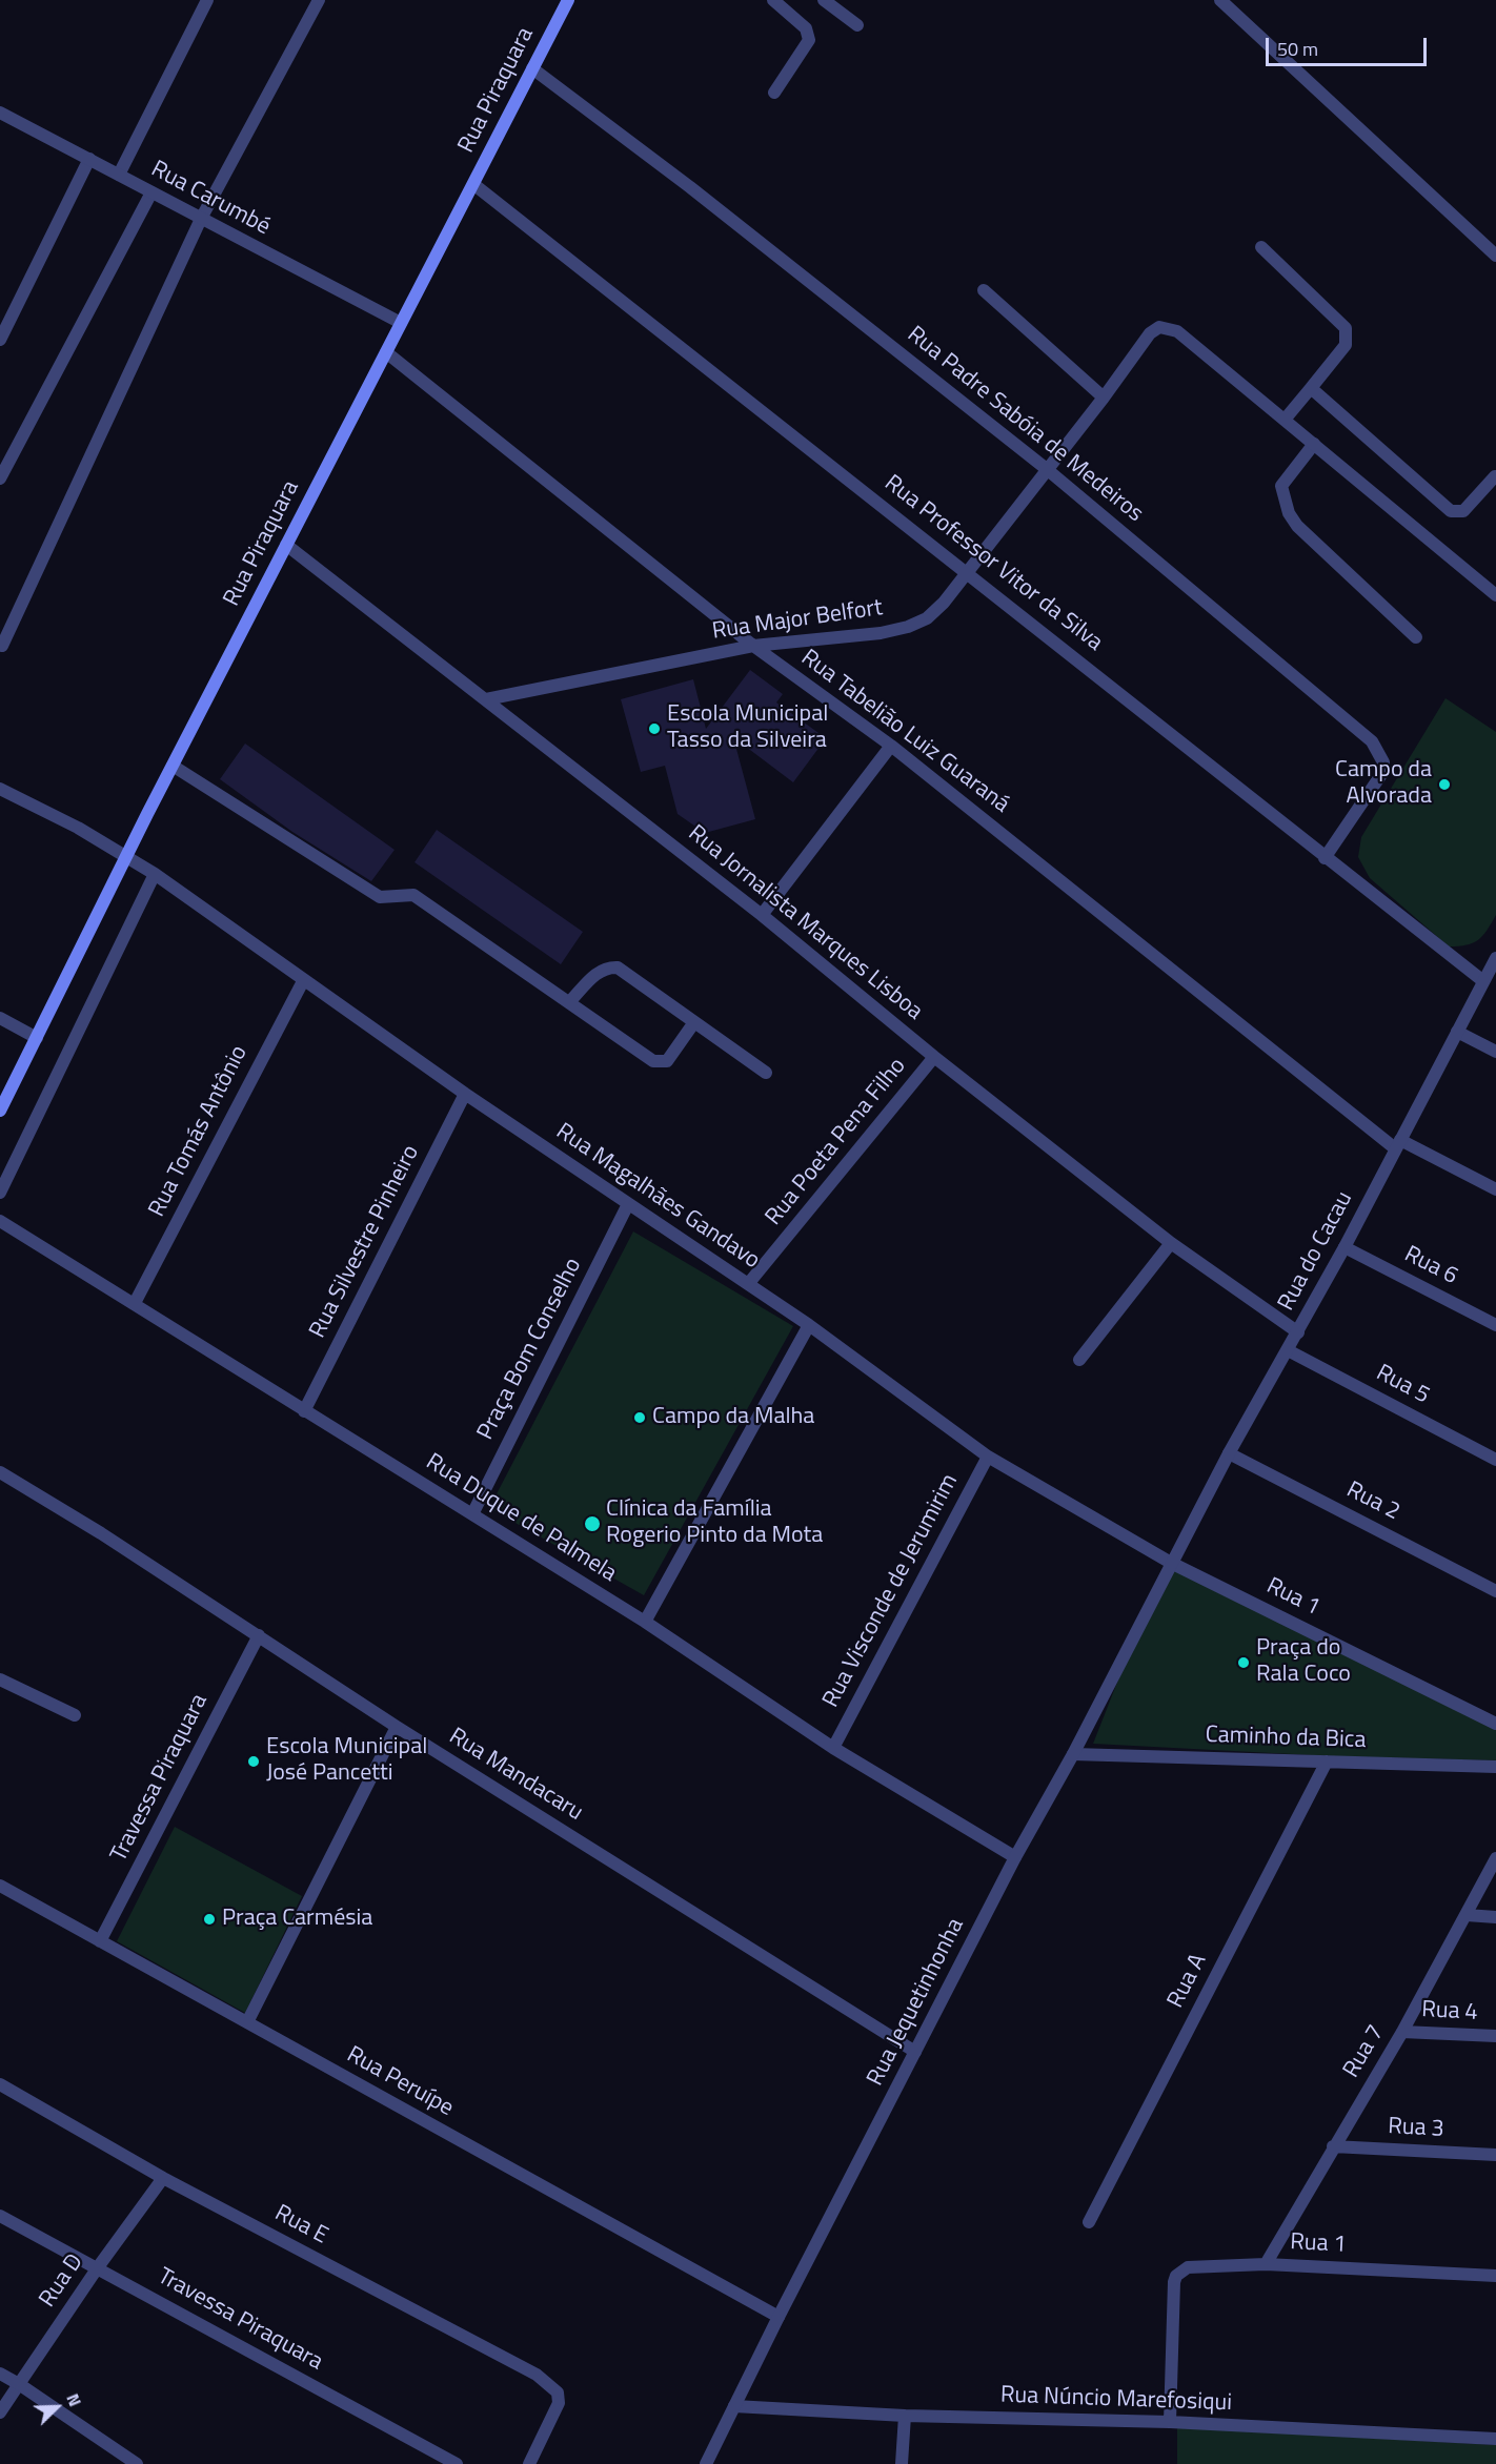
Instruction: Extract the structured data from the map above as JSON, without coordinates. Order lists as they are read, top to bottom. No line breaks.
{"streets":{"main road":["Rua Piraquara"],"street":["Rua Carumbé","Rua Padre Sabóia de Medeiros","Rua Professor Vitor da Silva","Rua Major Belfort","Rua Tabelião Luiz Guaraná","Rua Jornalista Marques Lisboa","Rua Tomás Antônio","Rua Poeta Pena Filho","Rua Magalhães Gandavo","Rua Silvestre Pinheiro","Rua do Cacau","Rua 6","Praça Bom Conselho","Rua 5","Rua 2","Rua Duque de Palmela","Rua Visconde de Jerumirim","Rua 1","Caminho da Bica","Rua Mandacaru","Travessa Piraquara","Rua A","Rua Jequetinhonha","Rua 4","Rua 7","Rua Peruípe","Rua 3","Rua E","Rua D","Rua Núncio Marefosiqui"]},"crossings":[["Rua Piraquara","Rua Carumbé"],["Rua Piraquara","Rua Padre Sabóia de Medeiros"],["Rua Piraquara","Rua Professor Vitor da Silva"],["Rua Piraquara","Rua Tabelião Luiz Guaraná"],["Rua Piraquara","Rua Jornalista Marques Lisboa"],["Rua Piraquara","Rua Magalhães Gandavo"],["Rua Padre Sabóia de Medeiros","Rua Professor Vitor da Silva"],["Rua Padre Sabóia de Medeiros","Rua Major Belfort"],["Rua Professor Vitor da Silva","Rua Major Belfort"],["Rua Professor Vitor da Silva","Rua do Cacau"],["Rua Major Belfort","Rua Tabelião Luiz Guaraná"],["Rua Major Belfort","Rua Jornalista Marques Lisboa"],["Rua Tabelião Luiz Guaraná","Rua do Cacau"],["Rua Jornalista Marques Lisboa","Rua Poeta Pena Filho"],["Rua Jornalista Marques Lisboa","Rua do Cacau"],["Rua Tomás Antônio","Rua Magalhães Gandavo"],["Rua Tomás Antônio","Rua Duque de Palmela"],["Rua Poeta Pena Filho","Rua Magalhães Gandavo"],["Rua Magalhães Gandavo","Rua Silvestre Pinheiro"],["Rua Magalhães Gandavo","Rua do Cacau"],["Rua Magalhães Gandavo","Praça Bom Conselho"],["Rua Magalhães Gandavo","Rua Visconde de Jerumirim"],["Rua Magalhães Gandavo","Rua 1"],["Rua Magalhães Gandavo","Rua Jequetinhonha"],["Rua Silvestre Pinheiro","Rua Duque de Palmela"],["Rua do Cacau","Rua 6"],["Rua do Cacau","Rua 5"],["Rua do Cacau","Rua 2"],["Rua do Cacau","Rua 1"],["Rua do Cacau","Rua Jequetinhonha"],["Praça Bom Conselho","Rua Duque de Palmela"],["Rua Duque de Palmela","Rua Visconde de Jerumirim"],["Rua Duque de Palmela","Rua Jequetinhonha"],["Rua 1","Rua Jequetinhonha"],["Rua 1","Rua 7"],["Rua 1","Rua Núncio Marefosiqui"],["Caminho da Bica","Rua A"],["Caminho da Bica","Rua Jequetinhonha"],["Rua Mandacaru","Travessa Piraquara"],["Rua Mandacaru","Rua Jequetinhonha"],["Travessa Piraquara","Rua Peruípe"],["Travessa Piraquara","Rua D"],["Rua Jequetinhonha","Rua Peruípe"],["Rua Jequetinhonha","Rua Núncio Marefosiqui"],["Rua 4","Rua 7"],["Rua 7","Rua 3"],["Rua E","Rua D"]],"places":["Escola Municipal Tasso da Silveira","Campo da Alvorada","Campo da Malha","Clínica da Família Rogerio Pinto da Mota","Praça do Rala Coco","Escola Municipal José Pancetti","Praça Carmésia"],"scale_bar":"50 m","north":"top right"}
